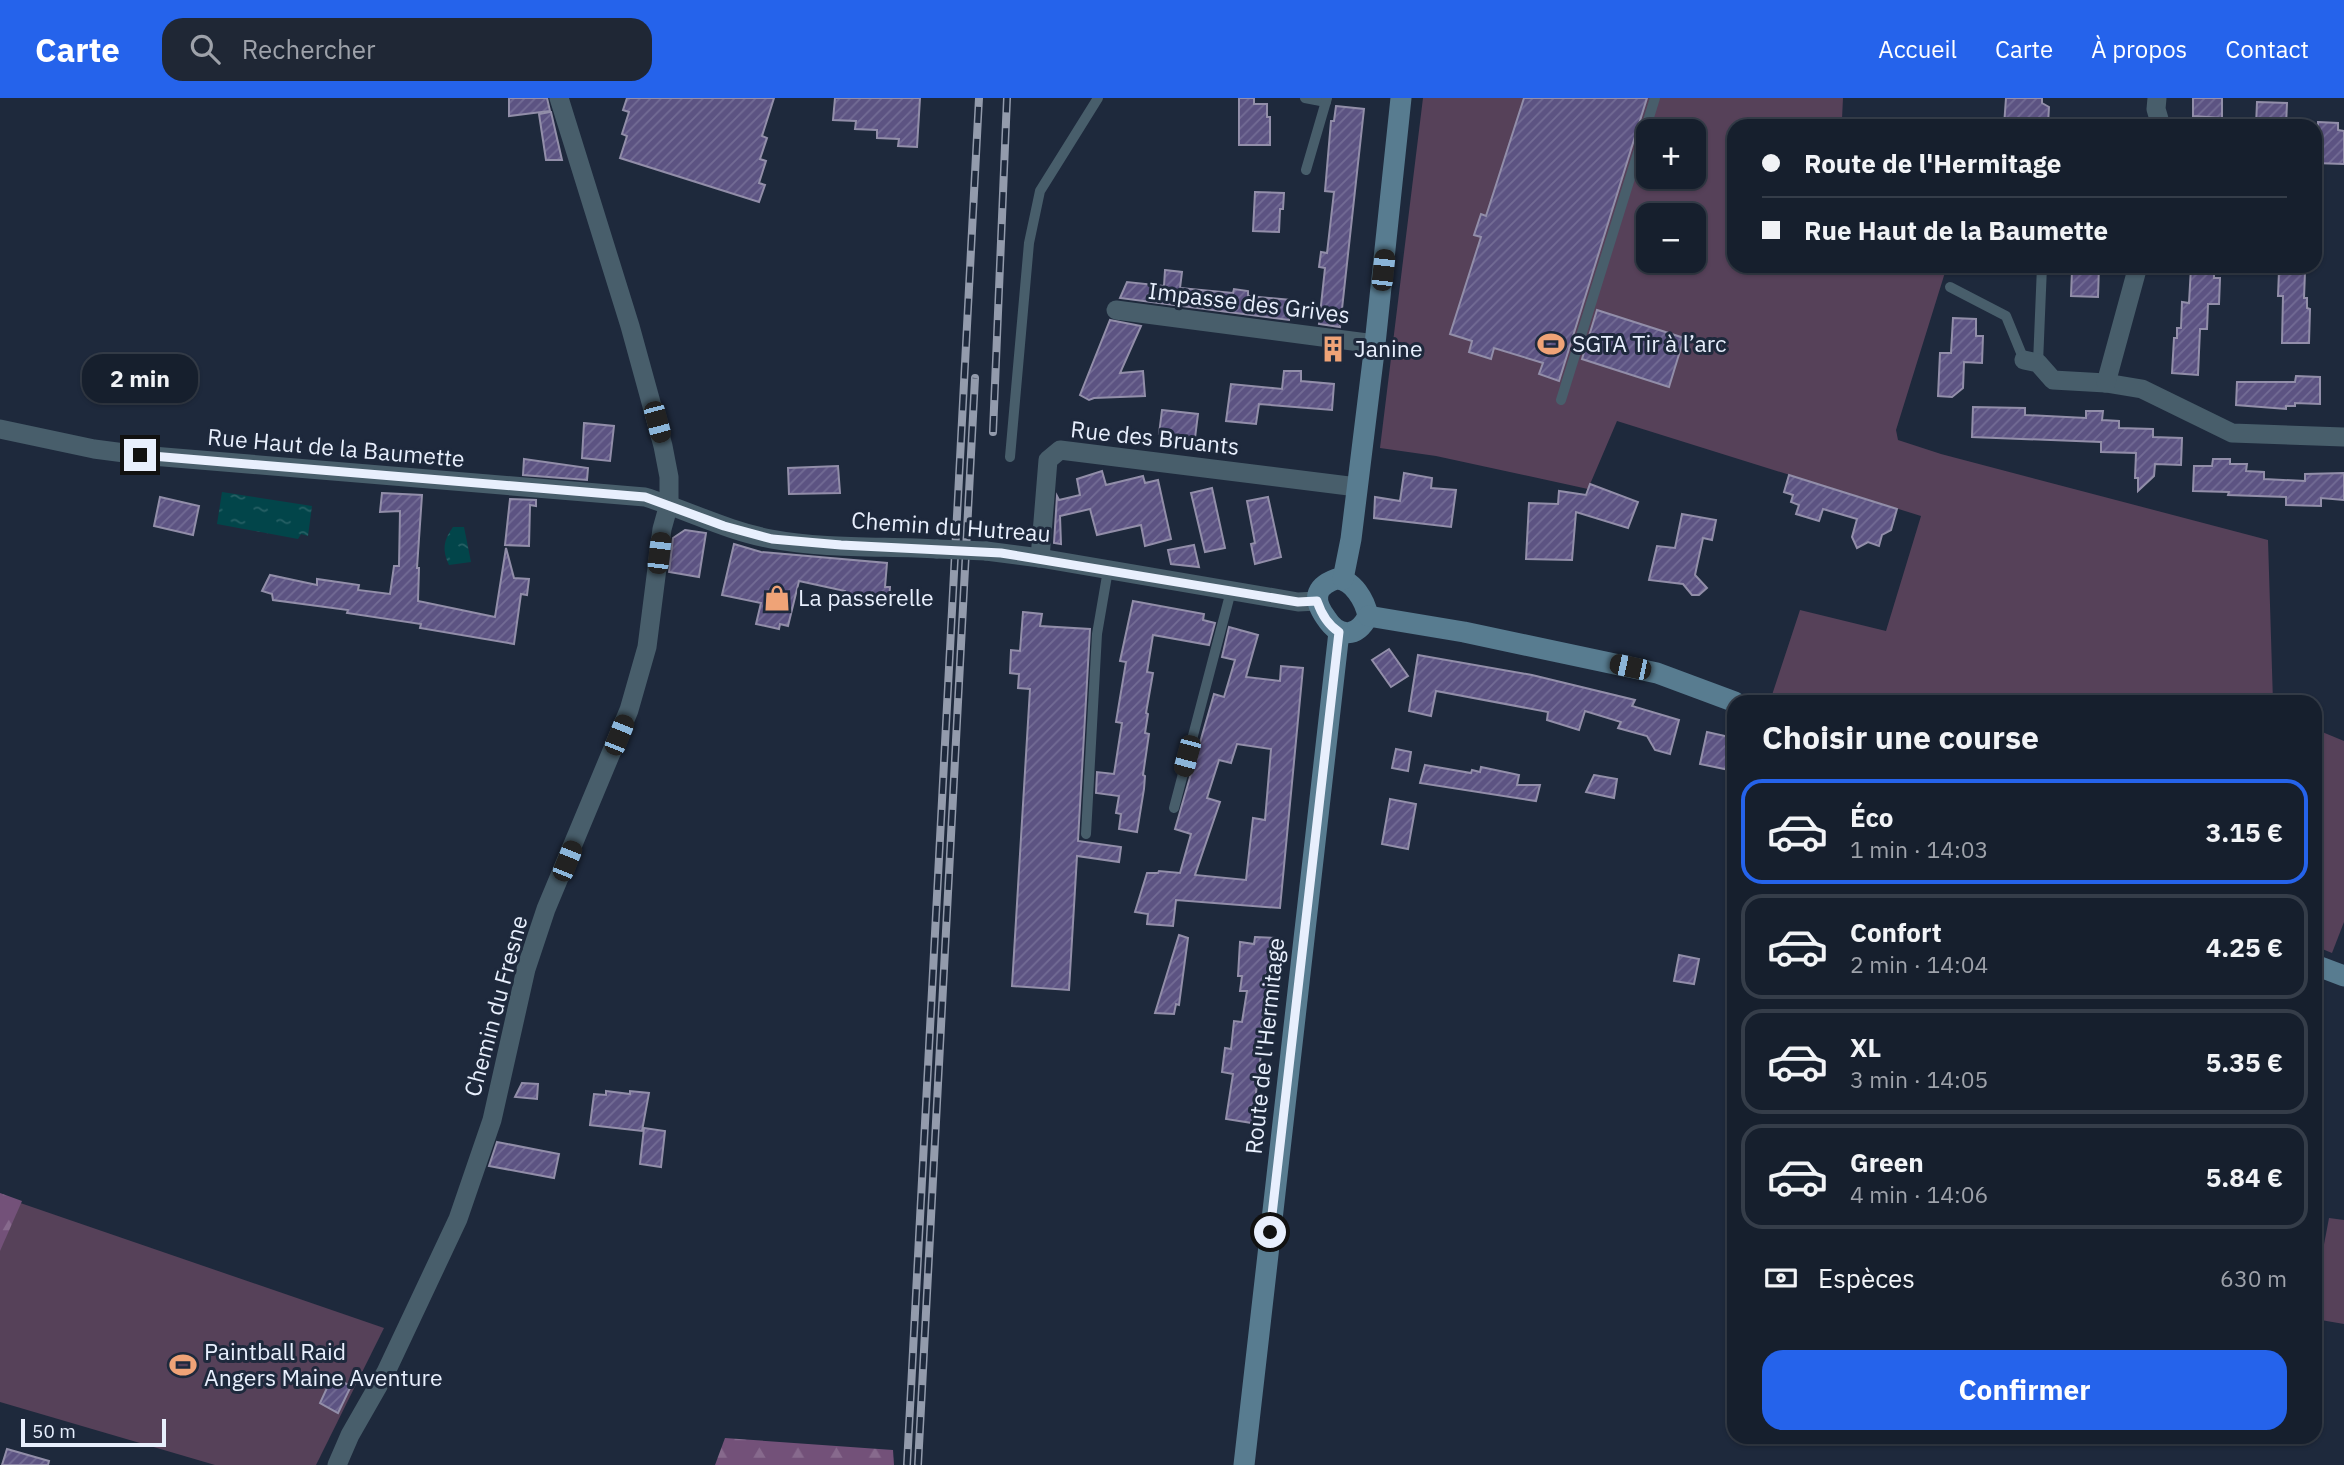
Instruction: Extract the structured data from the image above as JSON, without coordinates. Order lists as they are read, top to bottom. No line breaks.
{"streets":{"street":["Impasse des Grives","Rue des Bruants","Rue Haut de la Baumette","Chemin du Hutreau","Chemin du Fresne","Route de l'Hermitage"]},"crossings":[["Rue des Bruants","Chemin du Hutreau"],["Rue Haut de la Baumette","Chemin du Hutreau"],["Rue Haut de la Baumette","Chemin du Fresne"],["Chemin du Hutreau","Chemin du Fresne"],["Chemin du Hutreau","Route de l'Hermitage"]],"places":{"sports":["SGTA Tir à l’arc","Paintball Raid Angers Maine Aventure"],"building":["Janine"],"shop":["La passerelle"]},"scale_bar":"50 m","page":{"header":"Carte","search":"Rechercher","nav":["Accueil","Carte","À propos","Contact"],"map_buttons":["+","−"],"banner":["Route de l'Hermitage","Rue Haut de la Baumette"],"bubble":"2 min","heading":"Choisir une course","list":[{"name":"Éco","note":"1 min · 14:03","value":"3.15 €"},{"name":"Confort","note":"2 min · 14:04","value":"4.25 €"},{"name":"XL","note":"3 min · 14:05","value":"5.35 €"},{"name":"Green","note":"4 min · 14:06","value":"5.84 €"}],"pay":["Espèces","630 m"],"buttons":"Confirmer","scale":"50 m"}}
